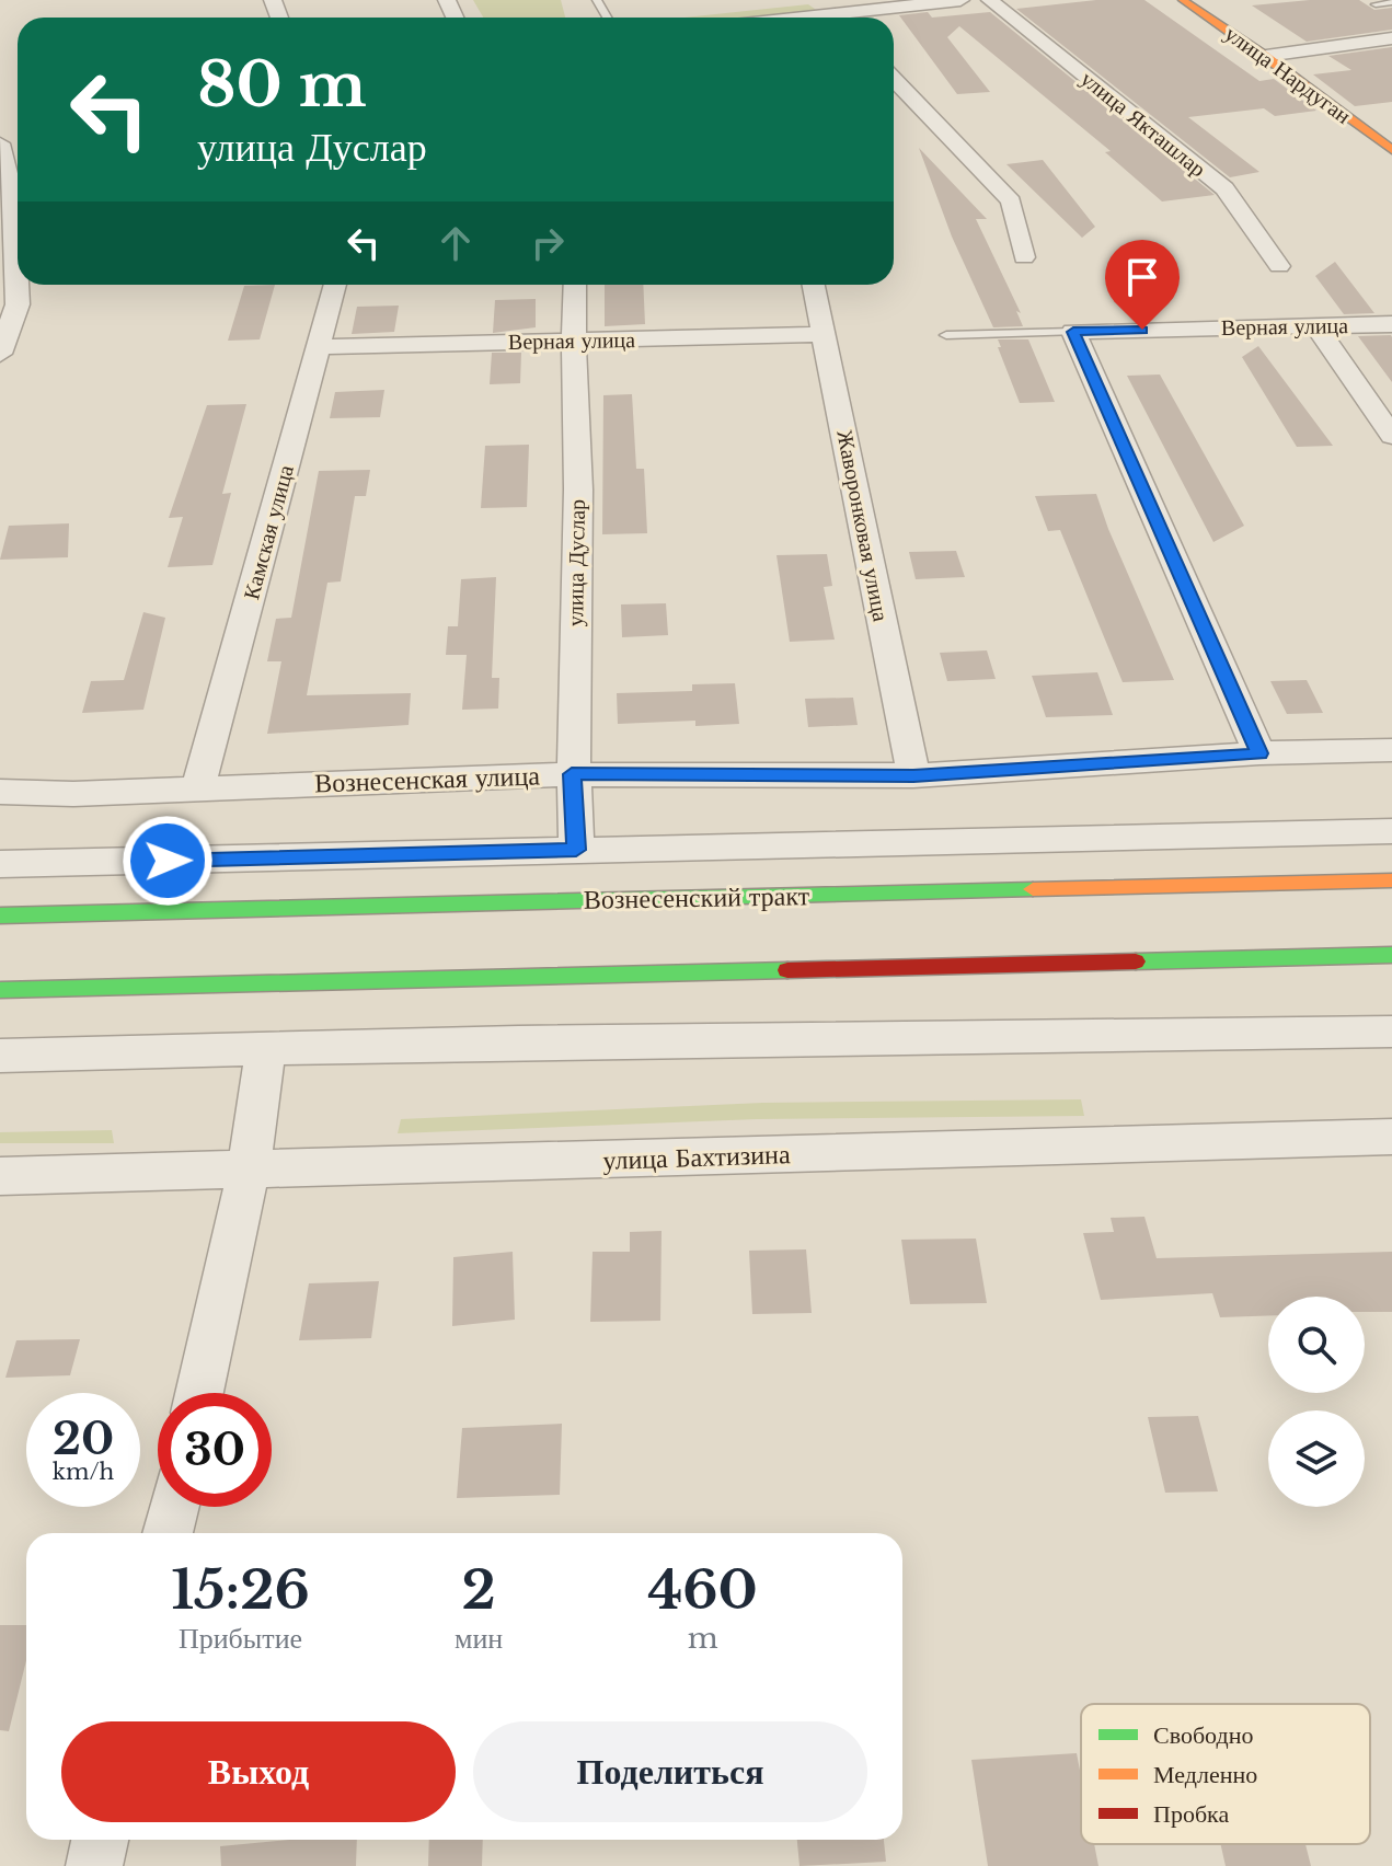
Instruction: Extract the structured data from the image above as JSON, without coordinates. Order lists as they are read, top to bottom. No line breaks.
{"streets":{"main road":["улица Нардуган","Вознесенский тракт"],"street":["улица Якташлар","Верная улица","Жаворонковая улица","Камская улица","улица Дуслар","Вознесенская улица","улица Бахтизина"]},"crossings":[["Верная улица","Жаворонковая улица"],["Верная улица","Камская улица"],["Верная улица","улица Дуслар"],["Жаворонковая улица","Вознесенская улица"],["Камская улица","Вознесенская улица"],["улица Дуслар","Вознесенская улица"]],"legend":["Свободно","Медленно","Пробка"],"page":{"turn":["80 m","улица Дуслар"],"speed":"20 km/h","limit":"30","eta":["15:26","Прибытие","2","мин","460","m"],"buttons":["Выход","Поделиться"]}}
